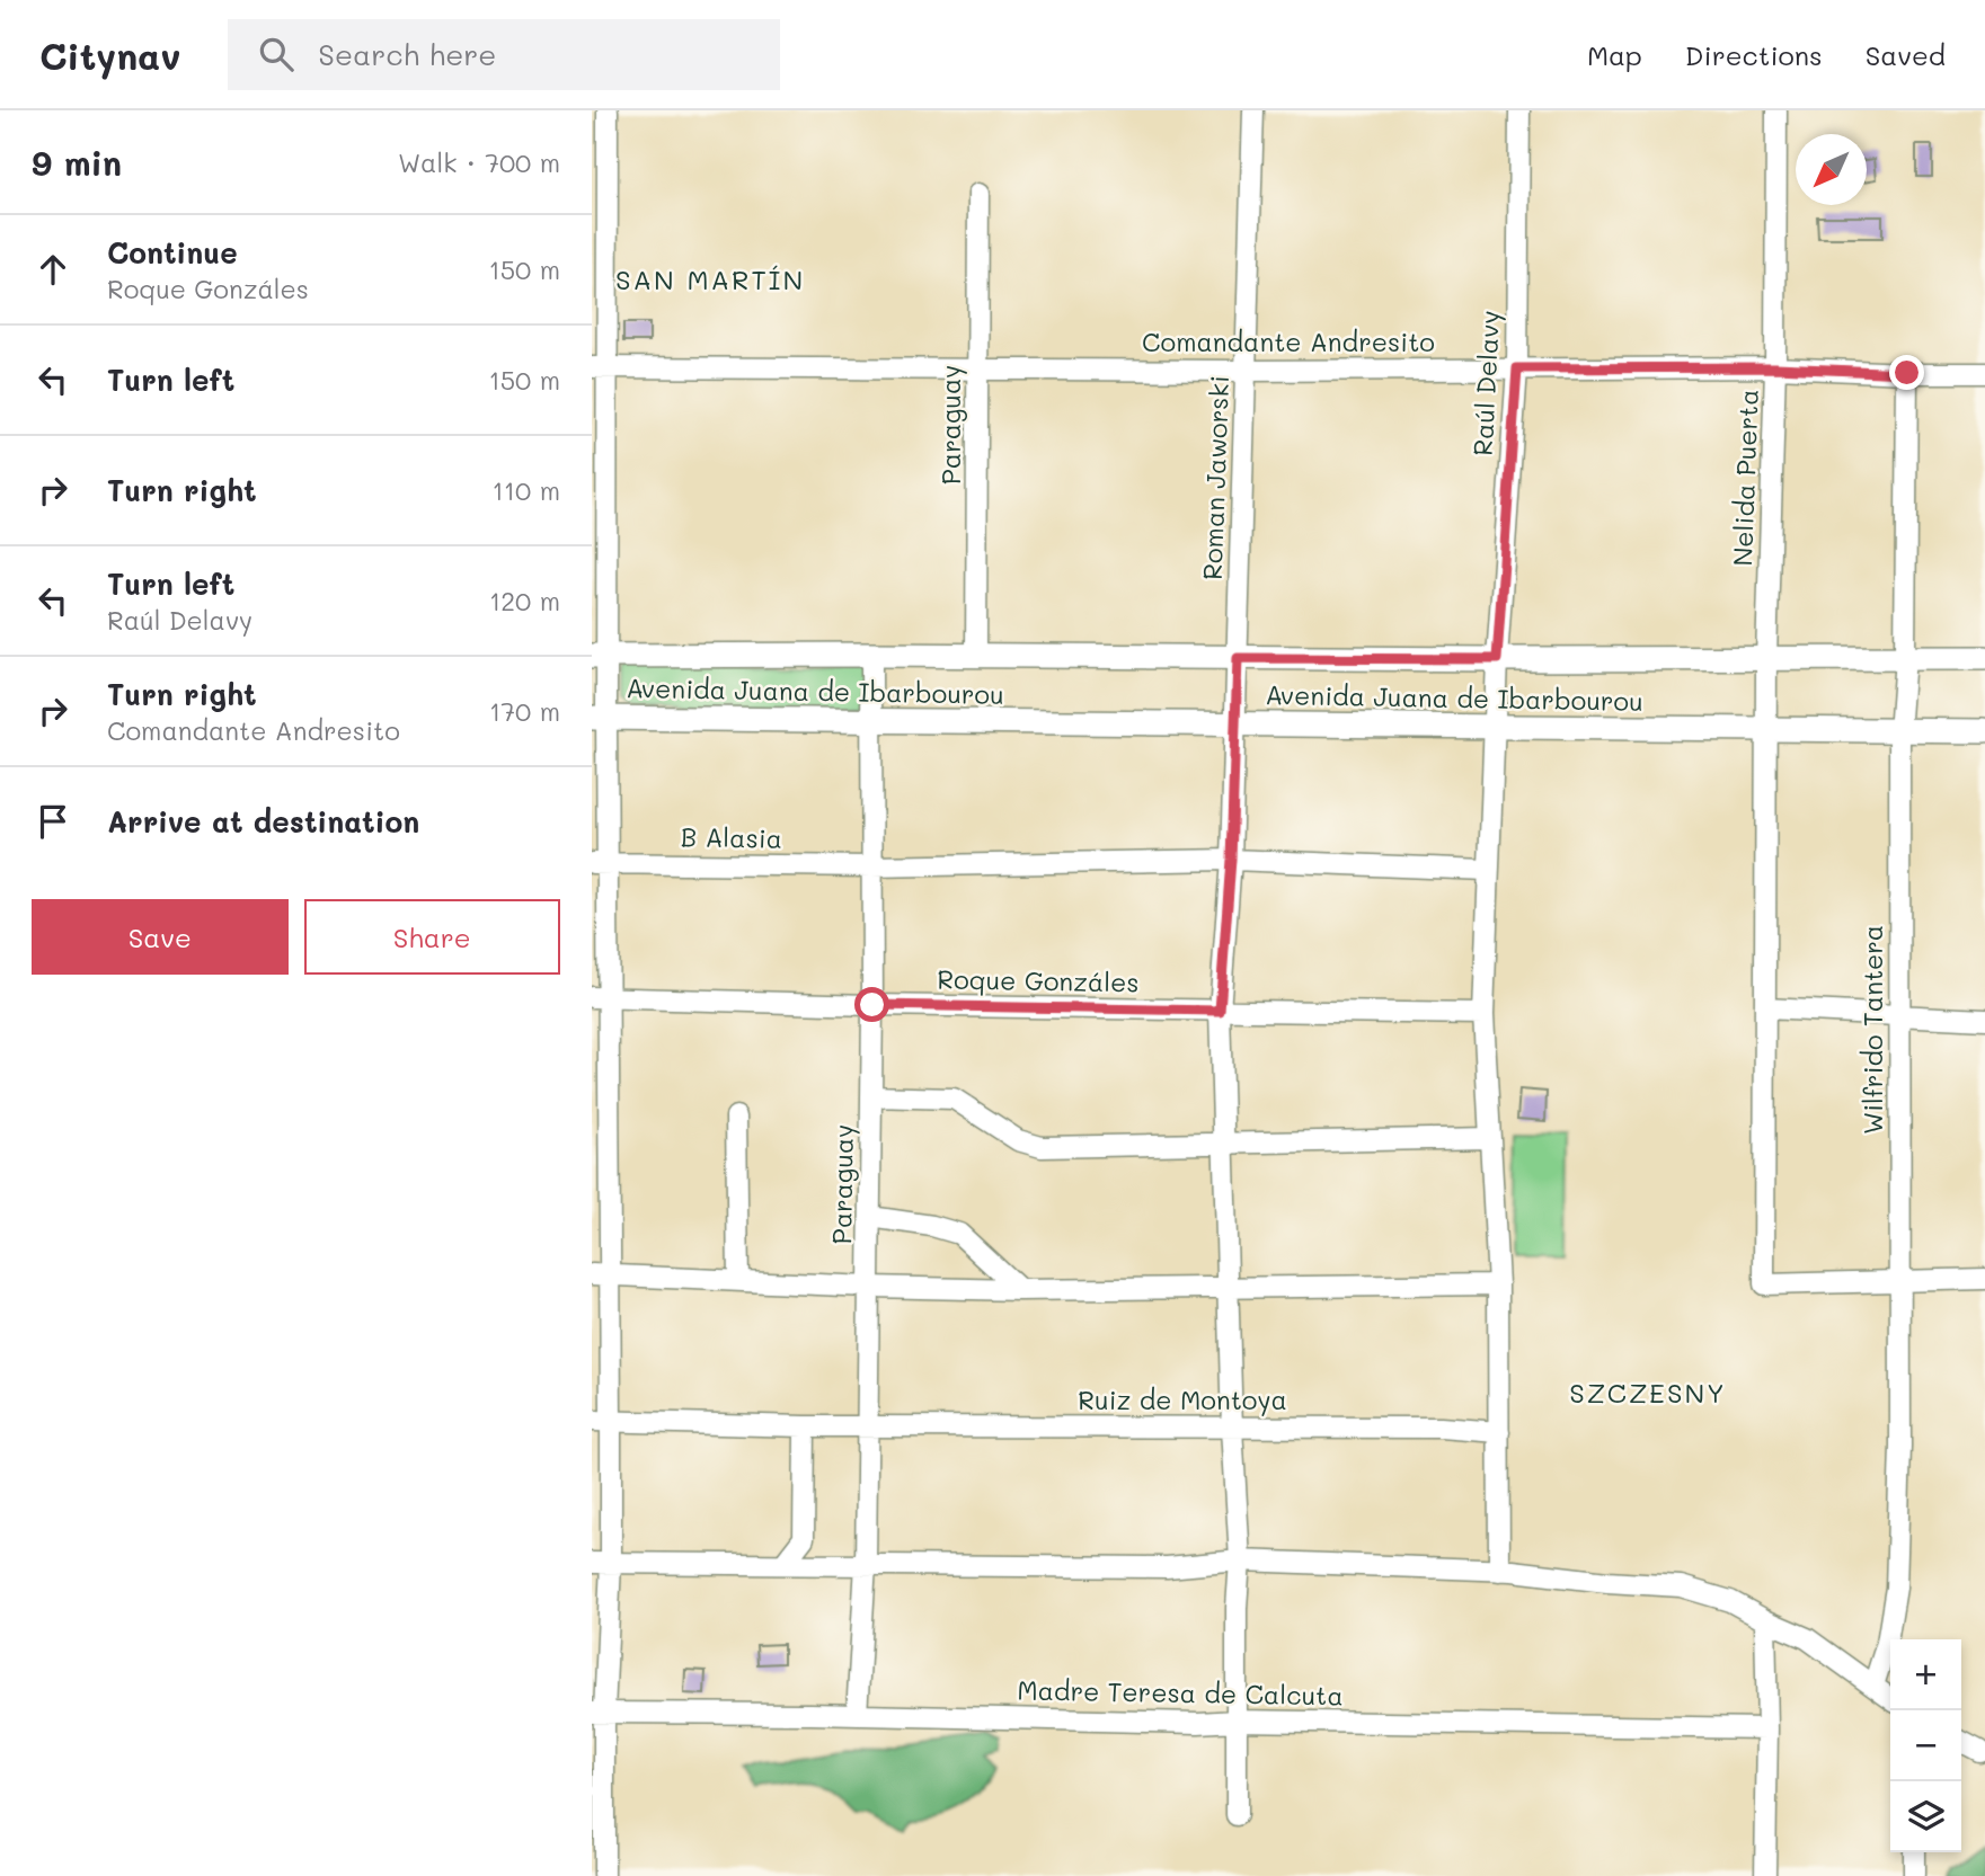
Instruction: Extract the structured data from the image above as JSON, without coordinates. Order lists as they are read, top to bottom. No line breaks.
{"streets":{"main road":["Avenida Juana de Ibarbourou"],"street":["Comandante Andresito","Raúl Delavy","Paraguay","Roman Jaworski","Nelida Puerta","B Alasia","Roque Gonzáles","Wilfrido Tantera","Ruiz de Montoya","Madre Teresa de Calcuta"]},"crossings":[["Comandante Andresito","Raúl Delavy"],["Comandante Andresito","Paraguay"],["Comandante Andresito","Roman Jaworski"],["Comandante Andresito","Nelida Puerta"],["Comandante Andresito","Wilfrido Tantera"],["Raúl Delavy","Avenida Juana de Ibarbourou"],["Raúl Delavy","B Alasia"],["Raúl Delavy","Roque Gonzáles"],["Paraguay","Avenida Juana de Ibarbourou"],["Paraguay","B Alasia"],["Paraguay","Roque Gonzáles"],["Paraguay","Ruiz de Montoya"],["Paraguay","Madre Teresa de Calcuta"],["Roman Jaworski","Avenida Juana de Ibarbourou"],["Roman Jaworski","B Alasia"],["Roman Jaworski","Roque Gonzáles"],["Roman Jaworski","Ruiz de Montoya"],["Roman Jaworski","Madre Teresa de Calcuta"],["Nelida Puerta","Avenida Juana de Ibarbourou"],["Nelida Puerta","Wilfrido Tantera"],["Avenida Juana de Ibarbourou","Wilfrido Tantera"]],"districts":["SAN MARTÍN","SZCZESNY"],"north":"bottom left","page":{"header":"Citynav","search":"Search here","nav":["Map","Directions","Saved"],"heading":["9 min","Walk · 700 m"],"list":[["Continue","Roque Gonzáles","150 m"],["Turn left","150 m"],["Turn right","110 m"],["Turn left","Raúl Delavy","120 m"],["Turn right","Comandante Andresito","170 m"],"Arrive at destination"],"buttons":["Save","Share"],"map_buttons":["+","−"]}}
